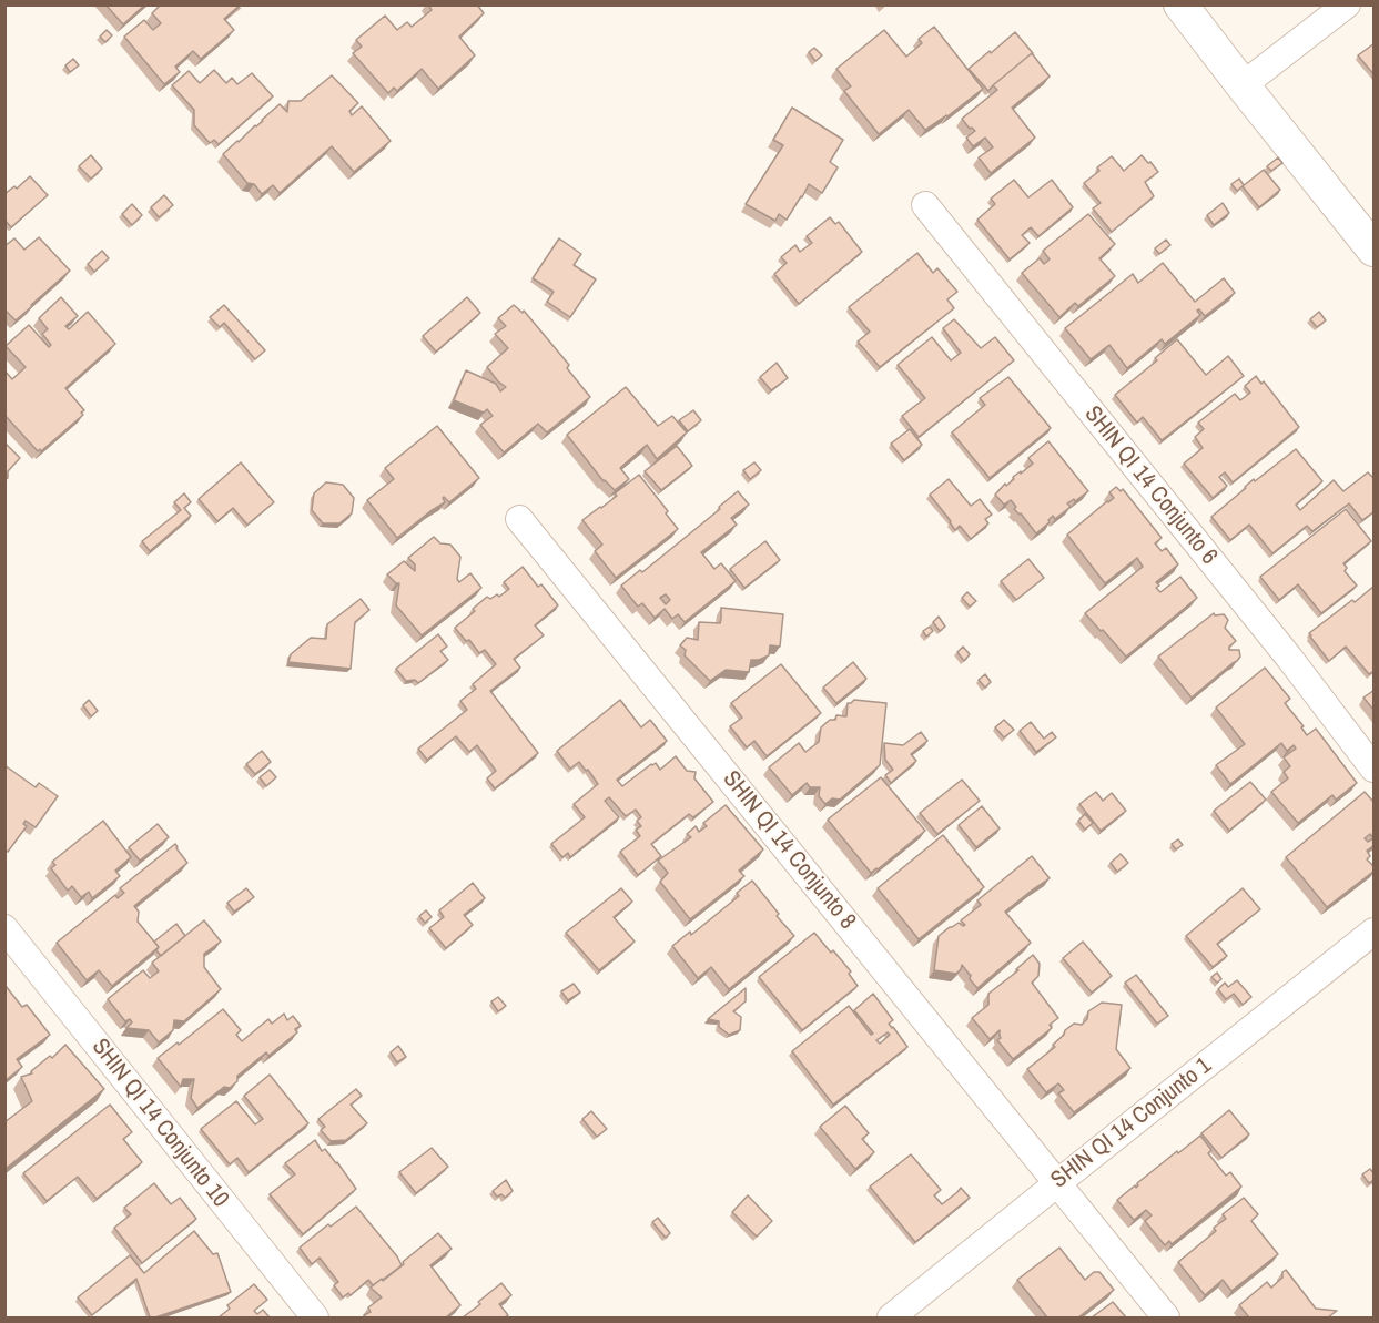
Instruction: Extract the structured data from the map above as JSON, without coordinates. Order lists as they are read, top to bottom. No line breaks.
{"streets":{"street":["SHIN QI 14 Conjunto 6","SHIN QI 14 Conjunto 8","SHIN QI 14 Conjunto 10","SHIN QI 14 Conjunto 1"]},"crossings":[["SHIN QI 14 Conjunto 8","SHIN QI 14 Conjunto 1"]]}
